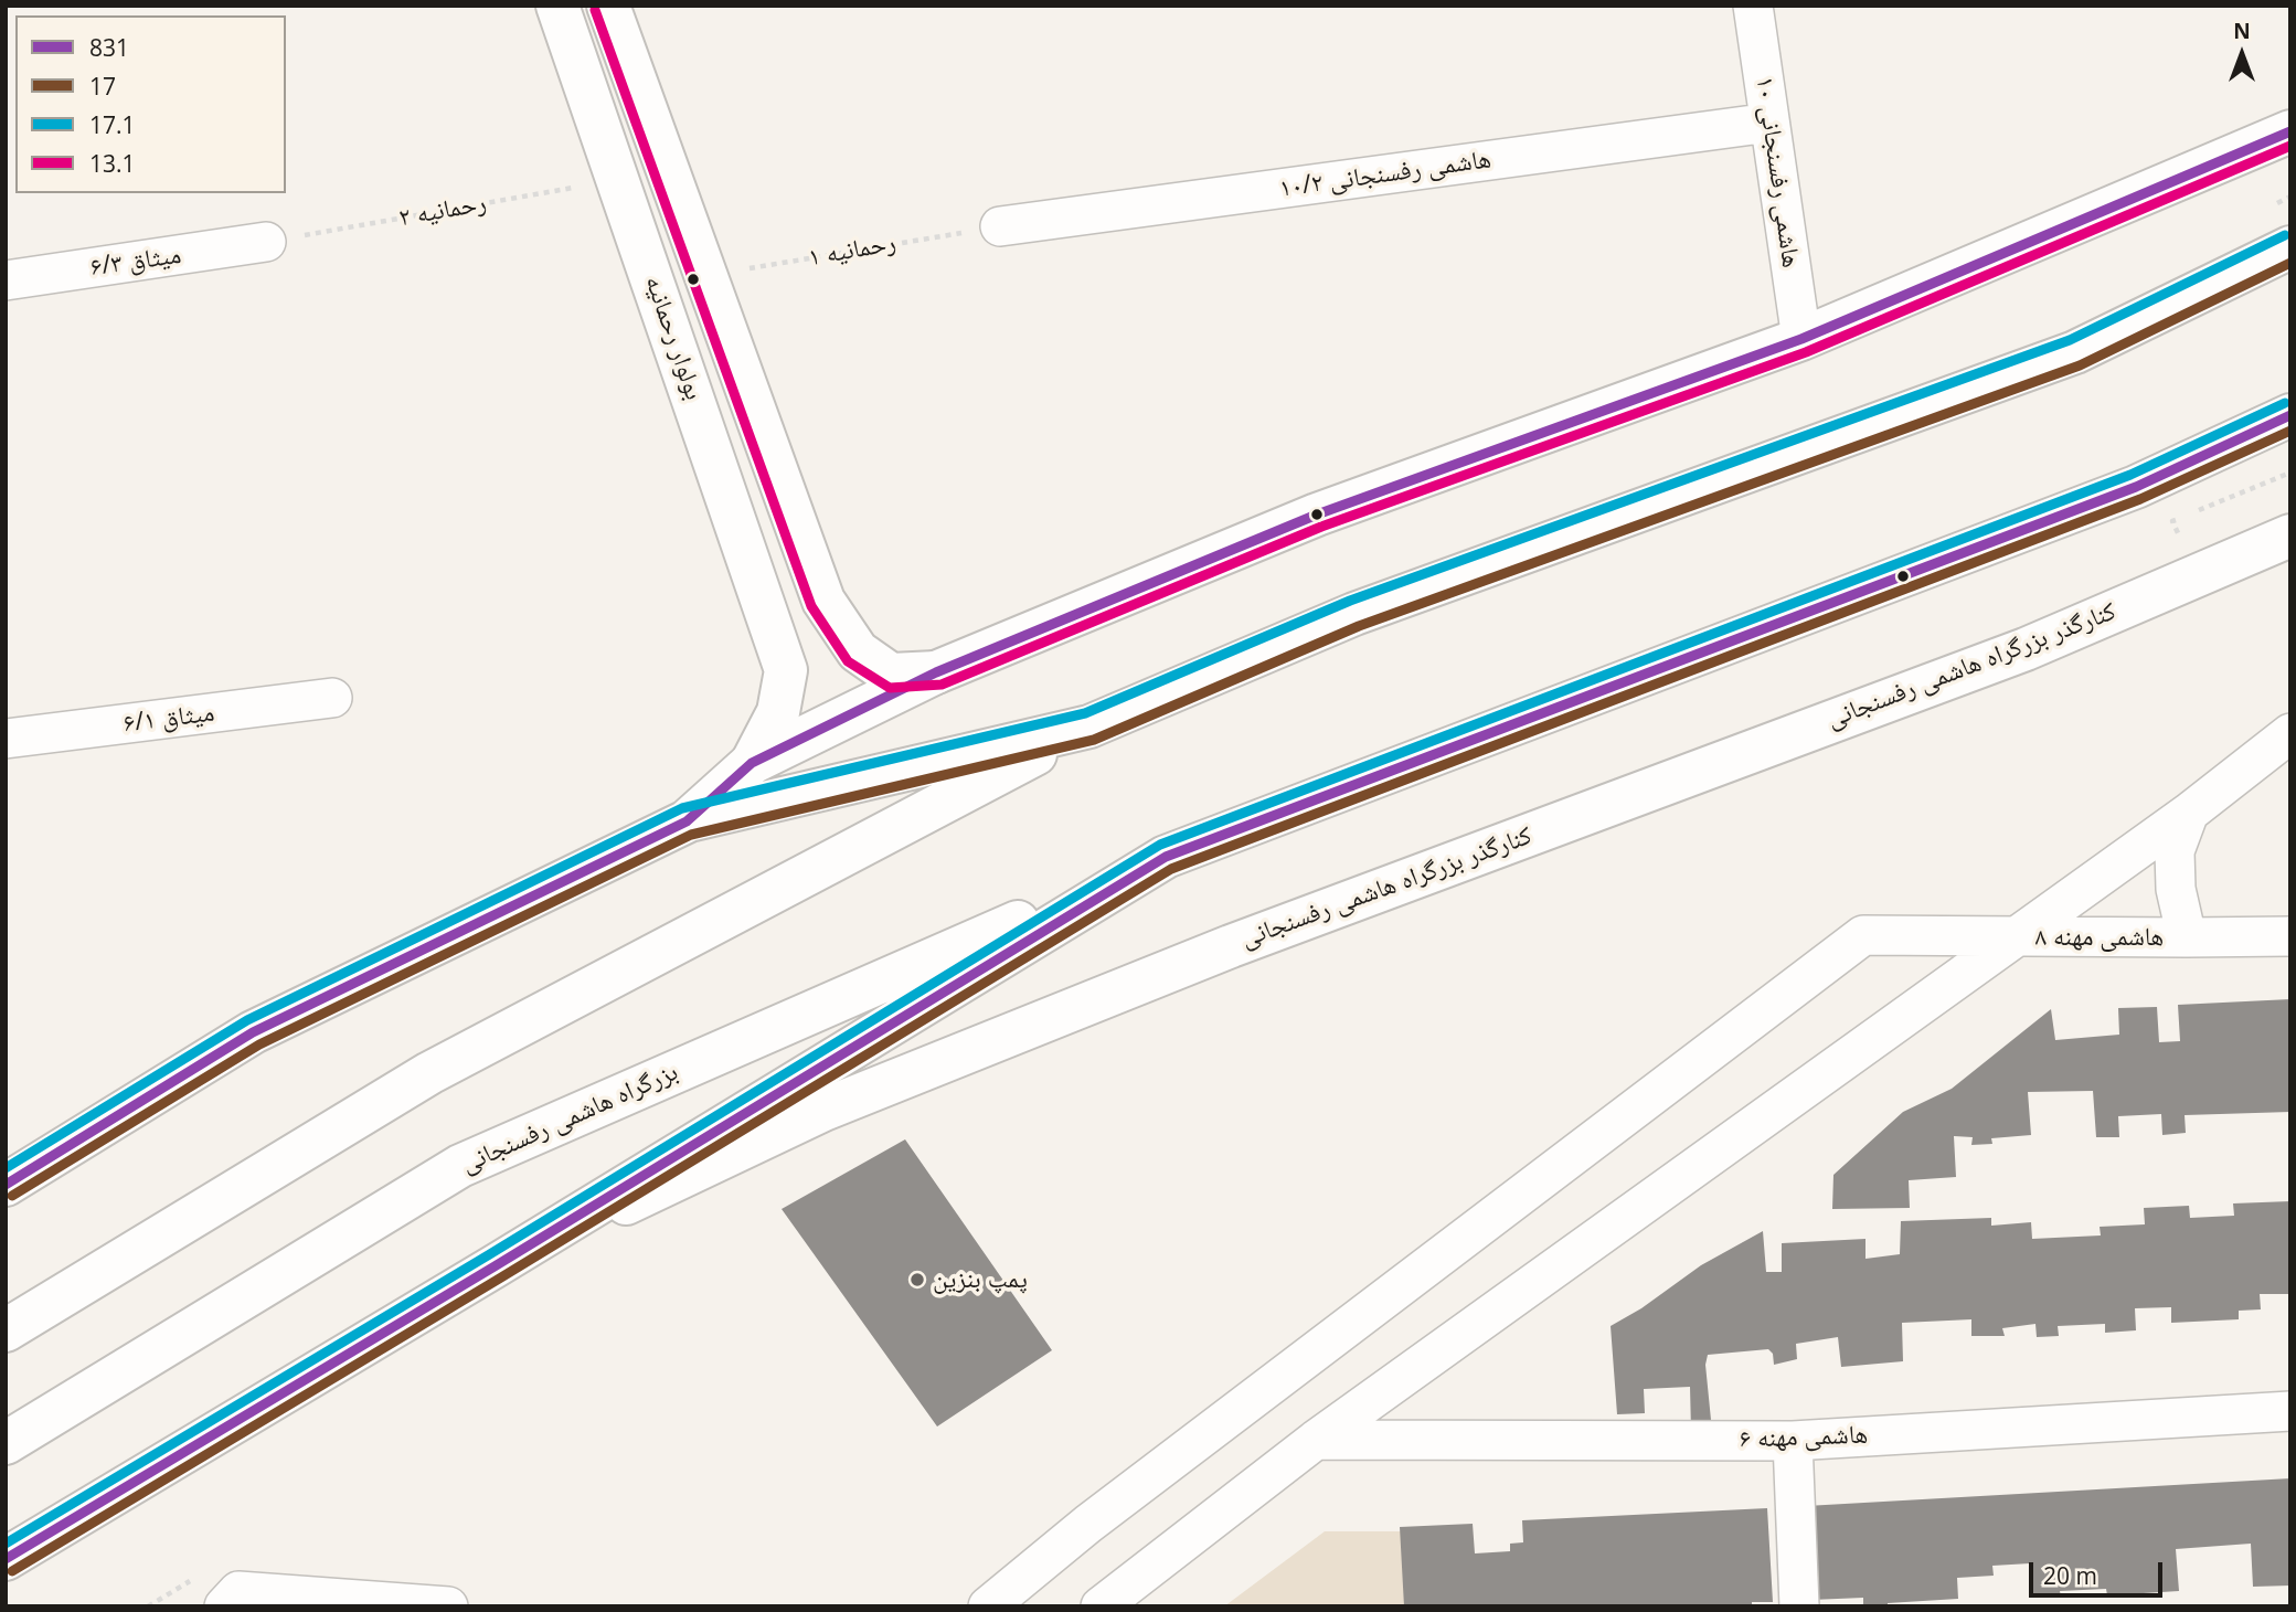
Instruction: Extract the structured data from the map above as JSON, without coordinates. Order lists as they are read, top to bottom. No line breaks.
{"streets":{"main road":["بولوار رحمانیه","کنارگذر بزرگراه هاشمی رفسنجانی","بزرگراه هاشمی رفسنجانی"],"street":["هاشمی رفسنجانی ۱۰","هاشمی رفسنجانی ۱۰/۲","میثاق ۶/۳","میثاق ۶/۱","هاشمی مهنه ۸","هاشمی مهنه ۶"],"path":["رحمانیه ۲","رحمانیه ۱"]},"crossings":[["هاشمی رفسنجانی ۱۰","هاشمی رفسنجانی ۱۰/۲"],["هاشمی رفسنجانی ۱۰/۲","رحمانیه ۱"],["رحمانیه ۲","میثاق ۶/۳"],["رحمانیه ۲","بولوار رحمانیه"],["رحمانیه ۱","بولوار رحمانیه"],["کنارگذر بزرگراه هاشمی رفسنجانی","بزرگراه هاشمی رفسنجانی"]],"places":["پمپ بنزین"],"lines":["transit line 13.1","transit line 831","transit line 17.1","transit line 17"],"legend":["831","17","17.1","13.1"],"scale_bar":"20 m","north":"top"}
